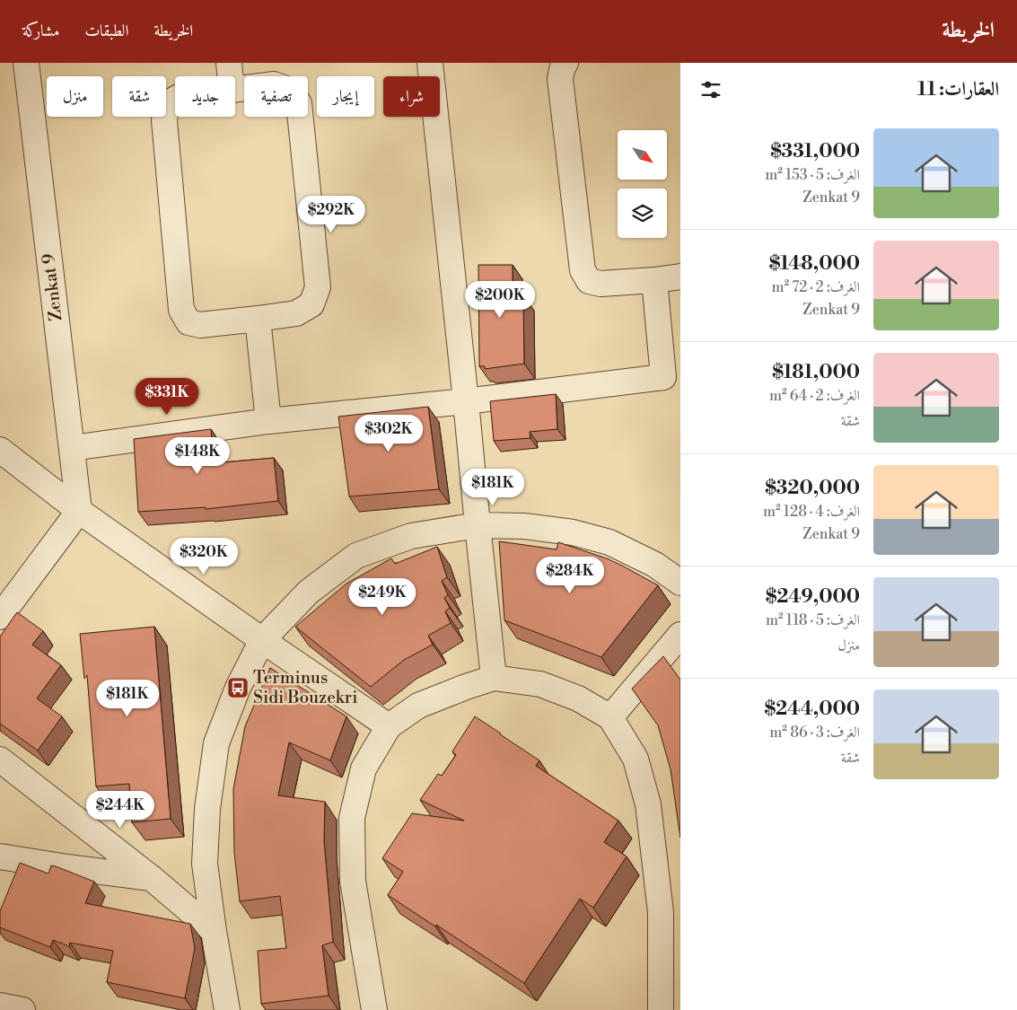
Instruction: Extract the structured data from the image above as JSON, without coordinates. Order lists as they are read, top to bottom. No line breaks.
{"streets":{"street":["Zenkat 9"]},"places":{"bus stop":["Terminus Sidi Bouzekri"]},"north":"bottom right","page":{"header":"الخريطة","nav":["الخريطة","الطبقات","مشاركة"],"heading":"العقارات: 11","chip":["شراء","إيجار","تصفية","جديد","شقة","منزل"],"list":[{"name":"$331,000","note":"الغرف: 5 · 153 m² · Zenkat 9"},{"name":"$148,000","note":"الغرف: 2 · 72 m² · Zenkat 9"},{"name":"$181,000","note":"الغرف: 2 · 64 m² · شقة"},{"name":"$320,000","note":"الغرف: 4 · 128 m² · Zenkat 9"},{"name":"$249,000","note":"الغرف: 5 · 118 m² · منزل"},{"name":"$244,000","note":"الغرف: 3 · 86 m² · شقة"}],"price":["$292K","$200K","$331K","$302K","$148K","$181K","$320K","$284K","$249K","$181K","$244K"]}}
